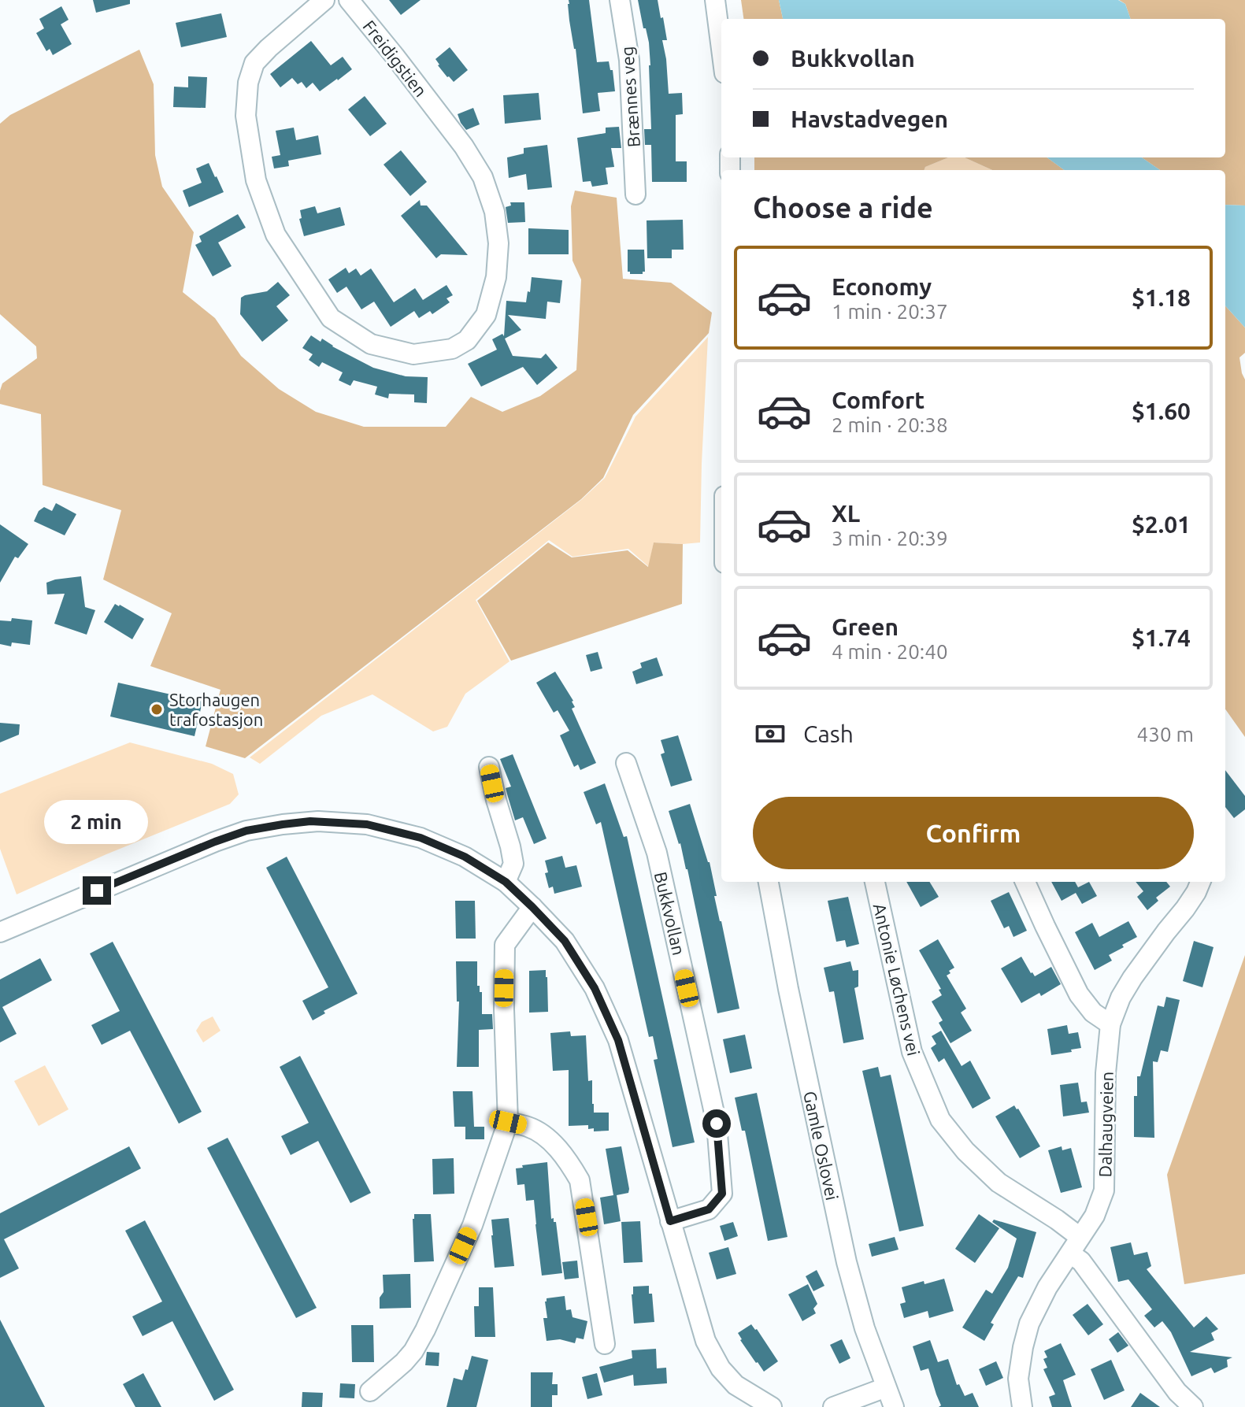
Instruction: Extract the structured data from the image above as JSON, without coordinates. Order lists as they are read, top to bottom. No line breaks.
{"streets":{"street":["Freidigstien","Brænnes veg","Bukkvollan","Antonie Løchens vei","Dalhaugveien","Gamle Oslovei"]},"crossings":[["Antonie Løchens vei","Dalhaugveien"]],"places":["Storhaugen trafostasjon"],"page":{"banner":["Bukkvollan","Havstadvegen"],"heading":"Choose a ride","list":[{"name":"Economy","note":"1 min · 20:37","value":"$1.18"},{"name":"Comfort","note":"2 min · 20:38","value":"$1.60"},{"name":"XL","note":"3 min · 20:39","value":"$2.01"},{"name":"Green","note":"4 min · 20:40","value":"$1.74"}],"pay":["Cash","430 m"],"buttons":"Confirm","bubble":"2 min"}}
